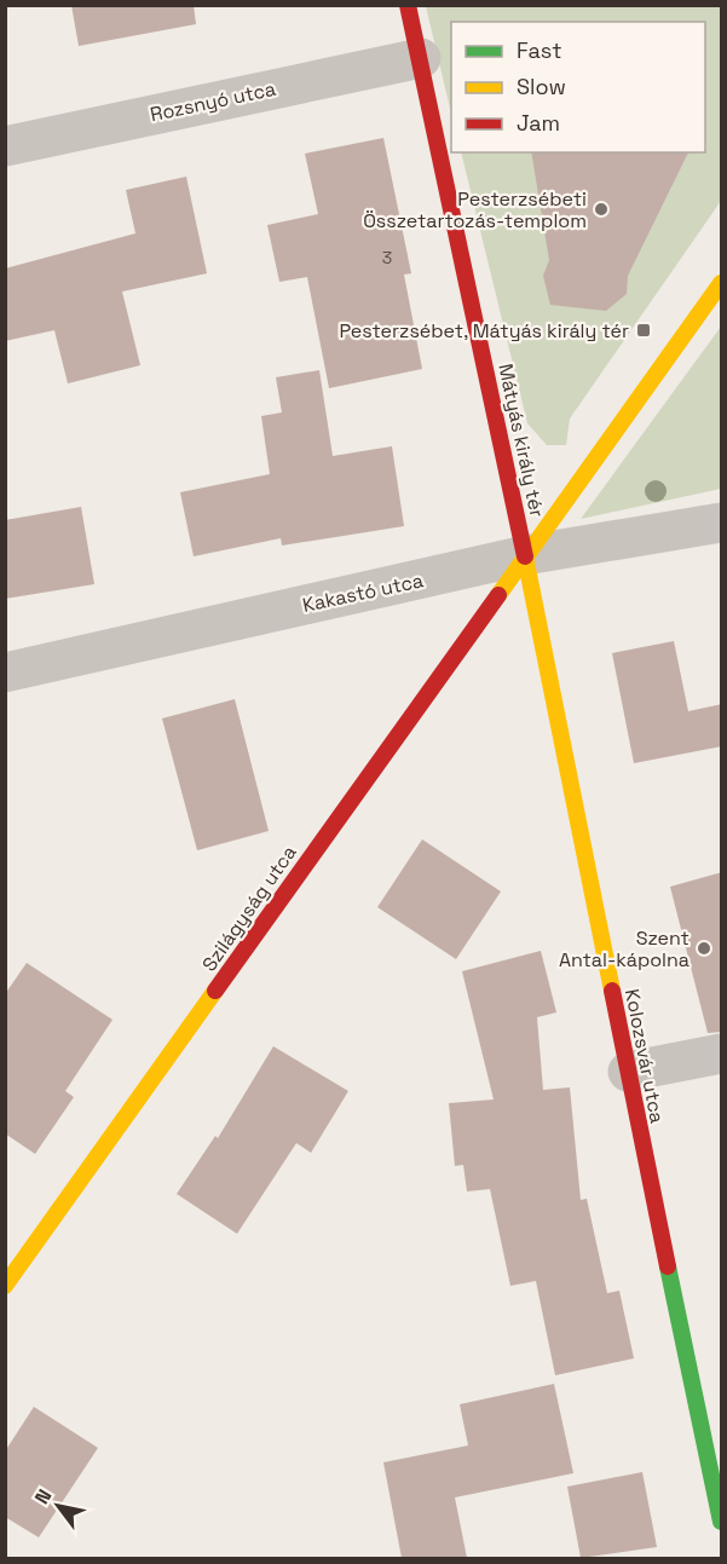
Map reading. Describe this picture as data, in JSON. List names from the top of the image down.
{
  "streets": {
    "street": [
      "Rozsnyó utca",
      "Mátyás király tér",
      "Kakastó utca",
      "Szilágyság utca",
      "Kolozsvár utca"
    ]
  },
  "crossings": [
    ["Rozsnyó utca", "Mátyás király tér"],
    ["Mátyás király tér", "Kakastó utca"],
    ["Mátyás király tér", "Szilágyság utca"],
    ["Mátyás király tér", "Kolozsvár utca"],
    ["Kakastó utca", "Szilágyság utca"],
    ["Kakastó utca", "Kolozsvár utca"],
    ["Szilágyság utca", "Kolozsvár utca"]
  ],
  "places": {
    "other": ["Pesterzsébeti Összetartozás-templom", "Szent Antal-kápolna"],
    "transit": ["Pesterzsébet, Mátyás király tér"]
  },
  "house_numbers": ["3"],
  "legend": ["Fast", "Slow", "Jam"],
  "north": "top left"
}
